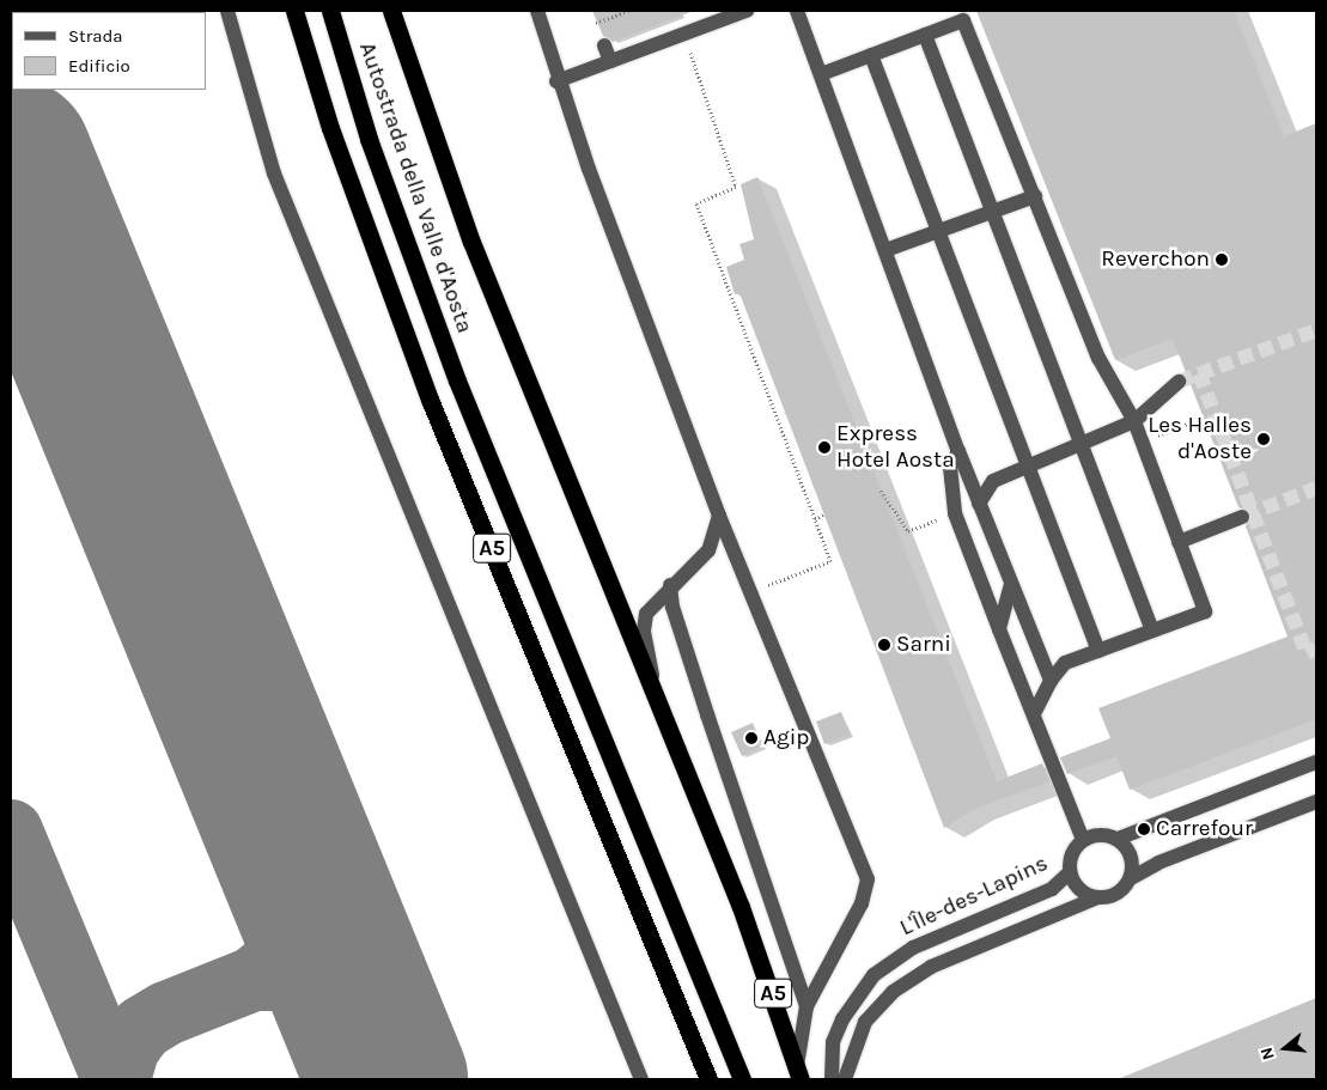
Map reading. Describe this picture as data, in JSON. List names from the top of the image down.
{
  "streets": {
    "highway": ["Autostrada della Valle d'Aosta", "A5"],
    "lane": ["L'Île-des-Lapins"]
  },
  "places": [
    "Reverchon",
    "Les Halles d'Aoste",
    "Express Hotel Aosta",
    "Sarni",
    "Agip",
    "Carrefour"
  ],
  "legend": ["Strada", "Edificio"],
  "north": "left"
}
